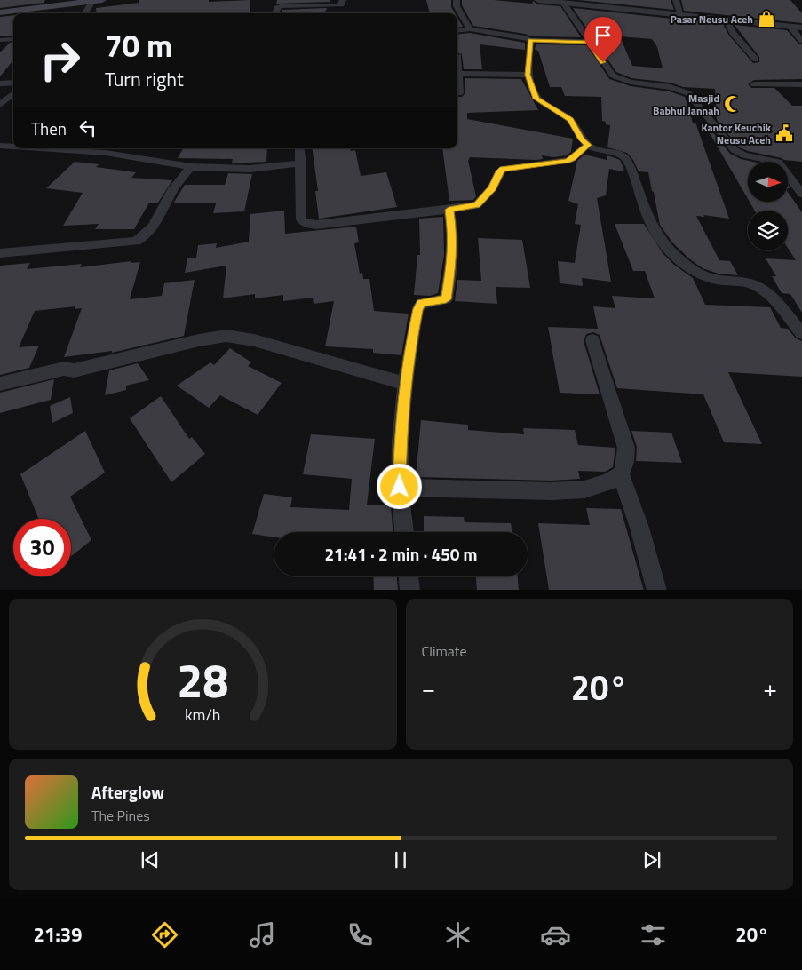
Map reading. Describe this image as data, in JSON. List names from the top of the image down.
{
  "places": {
    "shop": ["Pasar Neusu Aceh"],
    "mosque": ["Masjid Babhul Jannah"],
    "public building": ["Kantor Keuchik Neusu Aceh"]
  },
  "north": "right",
  "page": {
    "turn": ["70 m", "Turn right"],
    "then": "Then",
    "limit": "30",
    "trip": "21:41 · 2 min · 450 m",
    "tile": "Climate",
    "heat": ["−", "20°", "+"],
    "song": ["Afterglow", "The Pines"],
    "tabs": ["21:39", "20°"],
    "gauge": ["28", "km/h"]
  }
}
